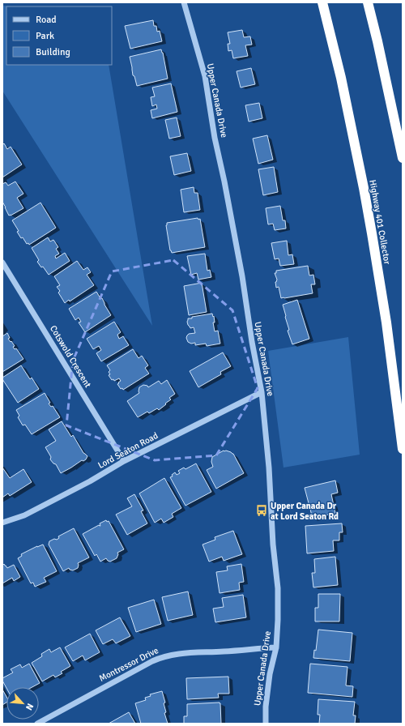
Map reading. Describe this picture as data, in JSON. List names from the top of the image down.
{
  "streets": {
    "highway": ["Highway 401 Collector"],
    "street": [
      "Upper Canada Drive",
      "Cotswold Crescent",
      "Lord Seaton Road",
      "Montressor Drive"
    ]
  },
  "crossings": [
    ["Upper Canada Drive", "Lord Seaton Road"],
    ["Upper Canada Drive", "Montressor Drive"],
    ["Cotswold Crescent", "Lord Seaton Road"]
  ],
  "places": {
    "bus stop": ["Upper Canada Dr at Lord Seaton Rd"]
  },
  "legend": ["Road", "Park", "Building"],
  "north": "bottom right"
}
